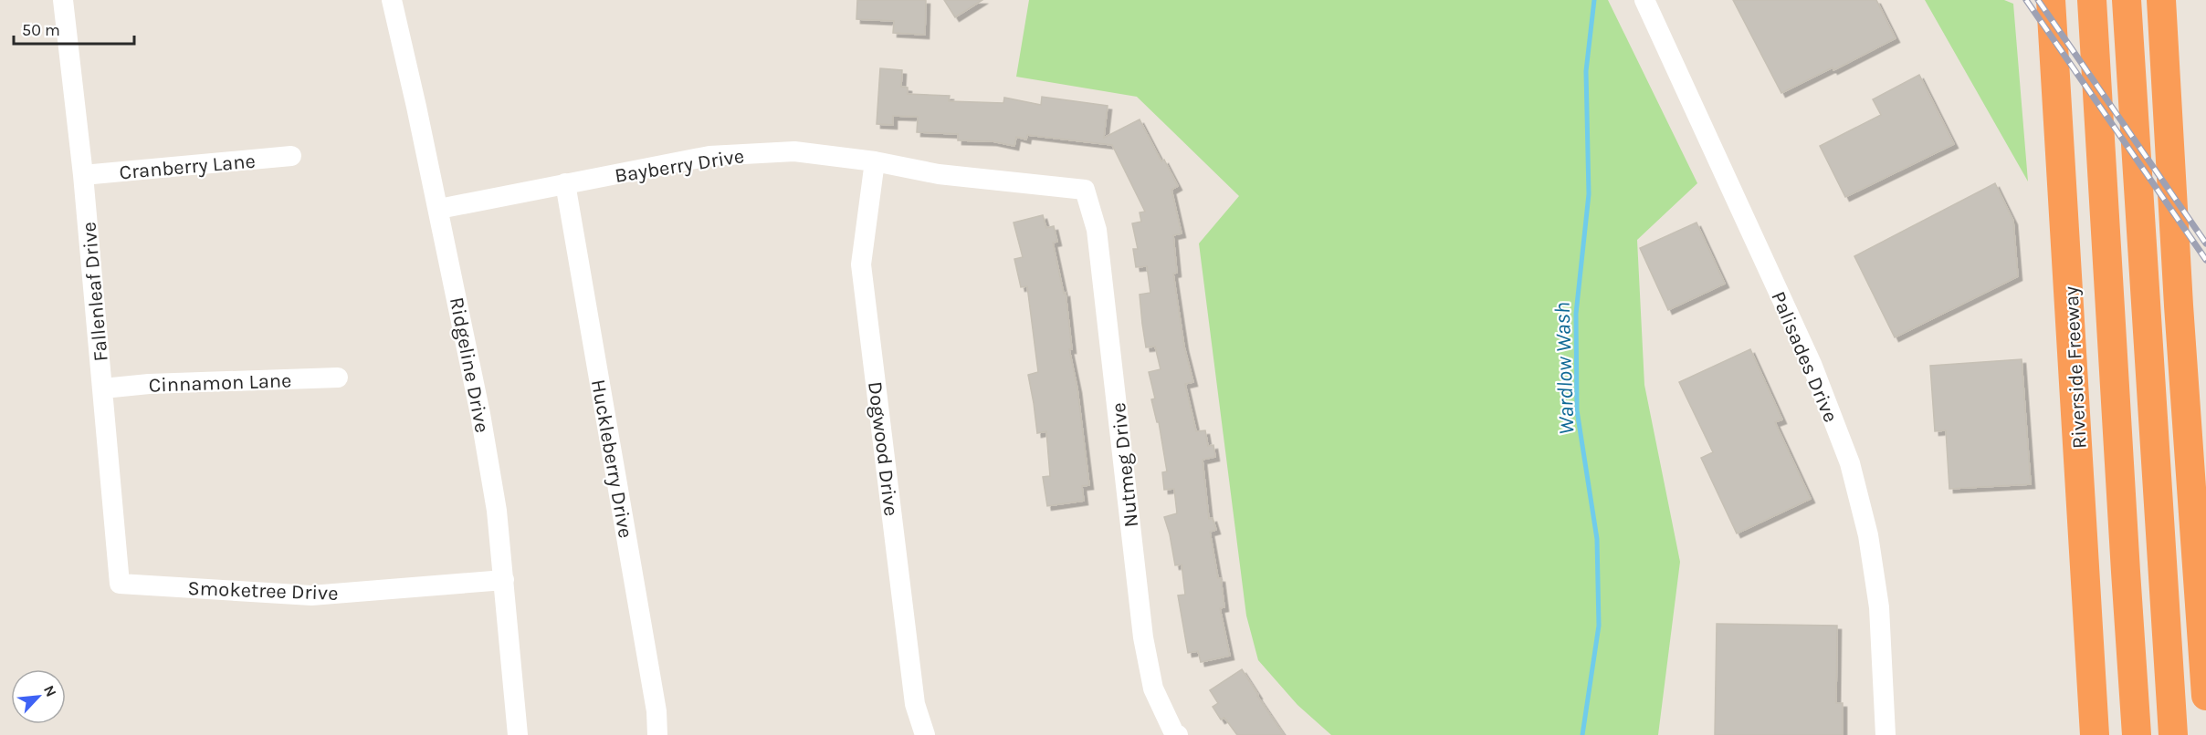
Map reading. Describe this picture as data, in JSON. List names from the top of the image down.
{
  "streets": {
    "highway": ["Riverside Freeway"],
    "street": [
      "Bayberry Drive",
      "Cranberry Lane",
      "Fallenleaf Drive",
      "Palisades Drive",
      "Ridgeline Drive",
      "Cinnamon Lane",
      "Dogwood Drive",
      "Huckleberry Drive",
      "Nutmeg Drive",
      "Smoketree Drive"
    ]
  },
  "crossings": [
    ["Bayberry Drive", "Ridgeline Drive"],
    ["Bayberry Drive", "Dogwood Drive"],
    ["Bayberry Drive", "Huckleberry Drive"],
    ["Bayberry Drive", "Nutmeg Drive"],
    ["Cranberry Lane", "Fallenleaf Drive"],
    ["Fallenleaf Drive", "Cinnamon Lane"],
    ["Fallenleaf Drive", "Smoketree Drive"],
    ["Ridgeline Drive", "Smoketree Drive"]
  ],
  "water": ["Wardlow Wash"],
  "scale_bar": "50 m",
  "north": "top right"
}
